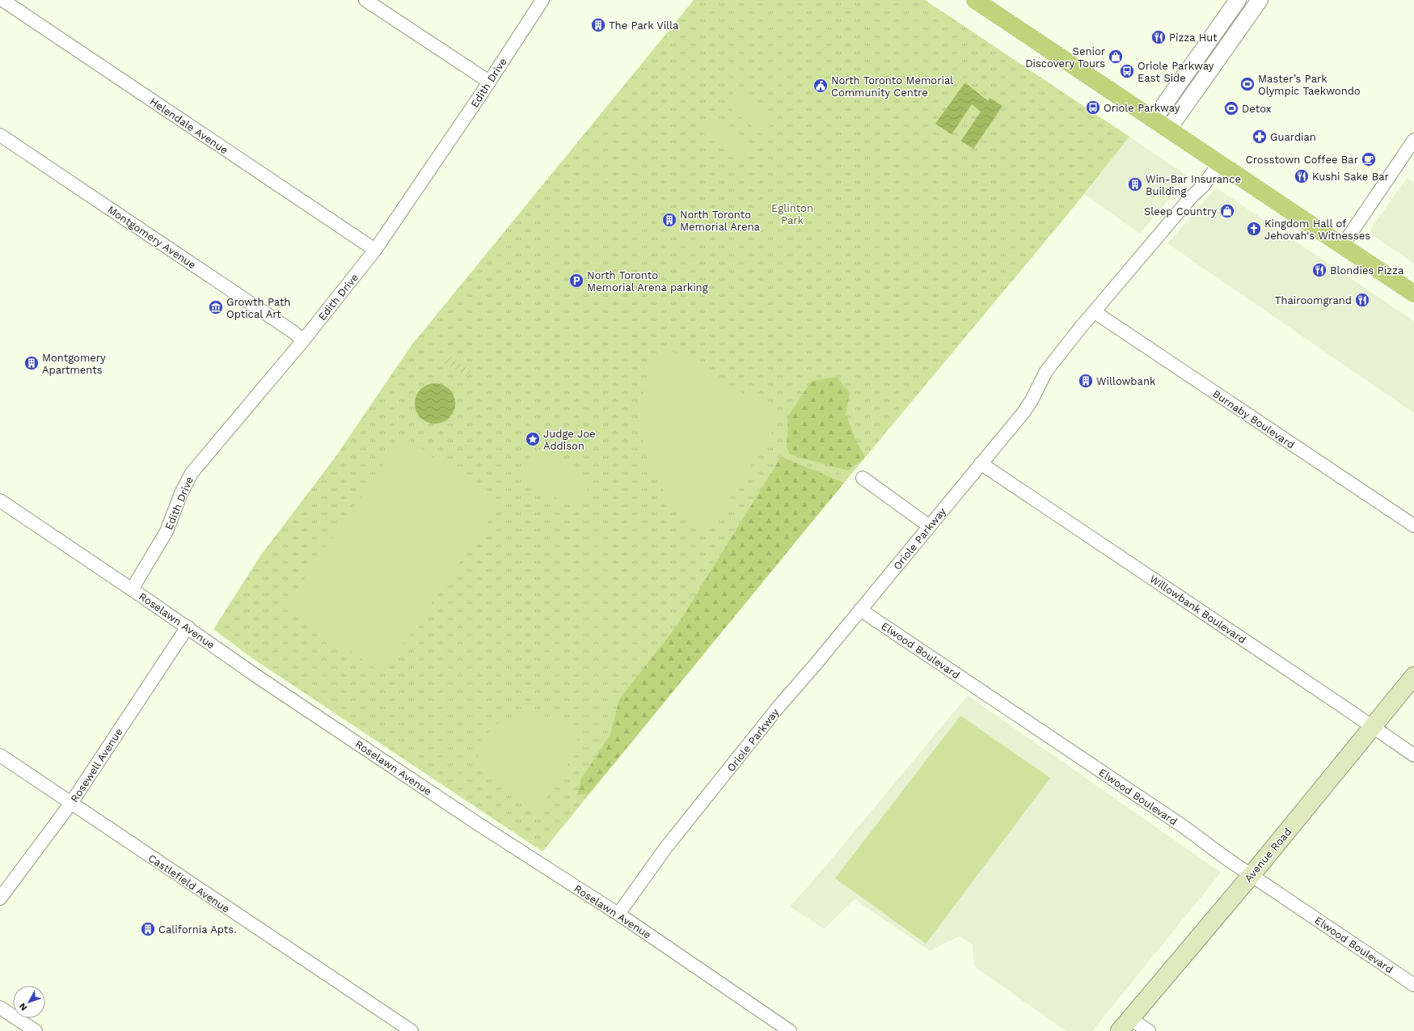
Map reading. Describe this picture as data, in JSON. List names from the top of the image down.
{
  "streets": {
    "main road": ["Avenue Road"],
    "street": [
      "Edith Drive",
      "Helendale Avenue",
      "Montgomery Avenue",
      "Burnaby Boulevard",
      "Oriole Parkway",
      "Willowbank Boulevard",
      "Roselawn Avenue",
      "Elwood Boulevard",
      "Rosewell Avenue",
      "Castlefield Avenue"
    ]
  },
  "crossings": [
    ["Edith Drive", "Helendale Avenue"],
    ["Edith Drive", "Montgomery Avenue"],
    ["Edith Drive", "Roselawn Avenue"],
    ["Burnaby Boulevard", "Oriole Parkway"],
    ["Oriole Parkway", "Willowbank Boulevard"],
    ["Oriole Parkway", "Roselawn Avenue"],
    ["Oriole Parkway", "Elwood Boulevard"],
    ["Willowbank Boulevard", "Avenue Road"],
    ["Roselawn Avenue", "Rosewell Avenue"],
    ["Elwood Boulevard", "Avenue Road"],
    ["Rosewell Avenue", "Castlefield Avenue"]
  ],
  "parks": ["Eglinton Park"],
  "places": {
    "building": [
      "The Park Villa",
      "Win-Bar Insurance Building",
      "North Toronto Memorial Arena",
      "Montgomery Apartments",
      "Willowbank",
      "California Apts."
    ],
    "restaurant": [
      "Pizza Hut",
      "Kushi Sake Bar",
      "Blondies Pizza",
      "Thairoomgrand"
    ],
    "shop": ["Senior Discovery Tours", "Sleep Country"],
    "bus stop": ["Oriole Parkway East Side", "Oriole Parkway"],
    "sports": ["Master’s Park Olympic Taekwondo", "Detox"],
    "public building": ["North Toronto Memorial Community Centre"],
    "pharmacy": ["Guardian"],
    "cafe": ["Crosstown Coffee Bar"],
    "church": ["Kingdom Hall of Jehovah's Witnesses"],
    "parking": ["North Toronto Memorial Arena parking"],
    "museum": ["Growth Path Optical Art"],
    "place": ["Judge Joe Addison"]
  },
  "north": "bottom left"
}
